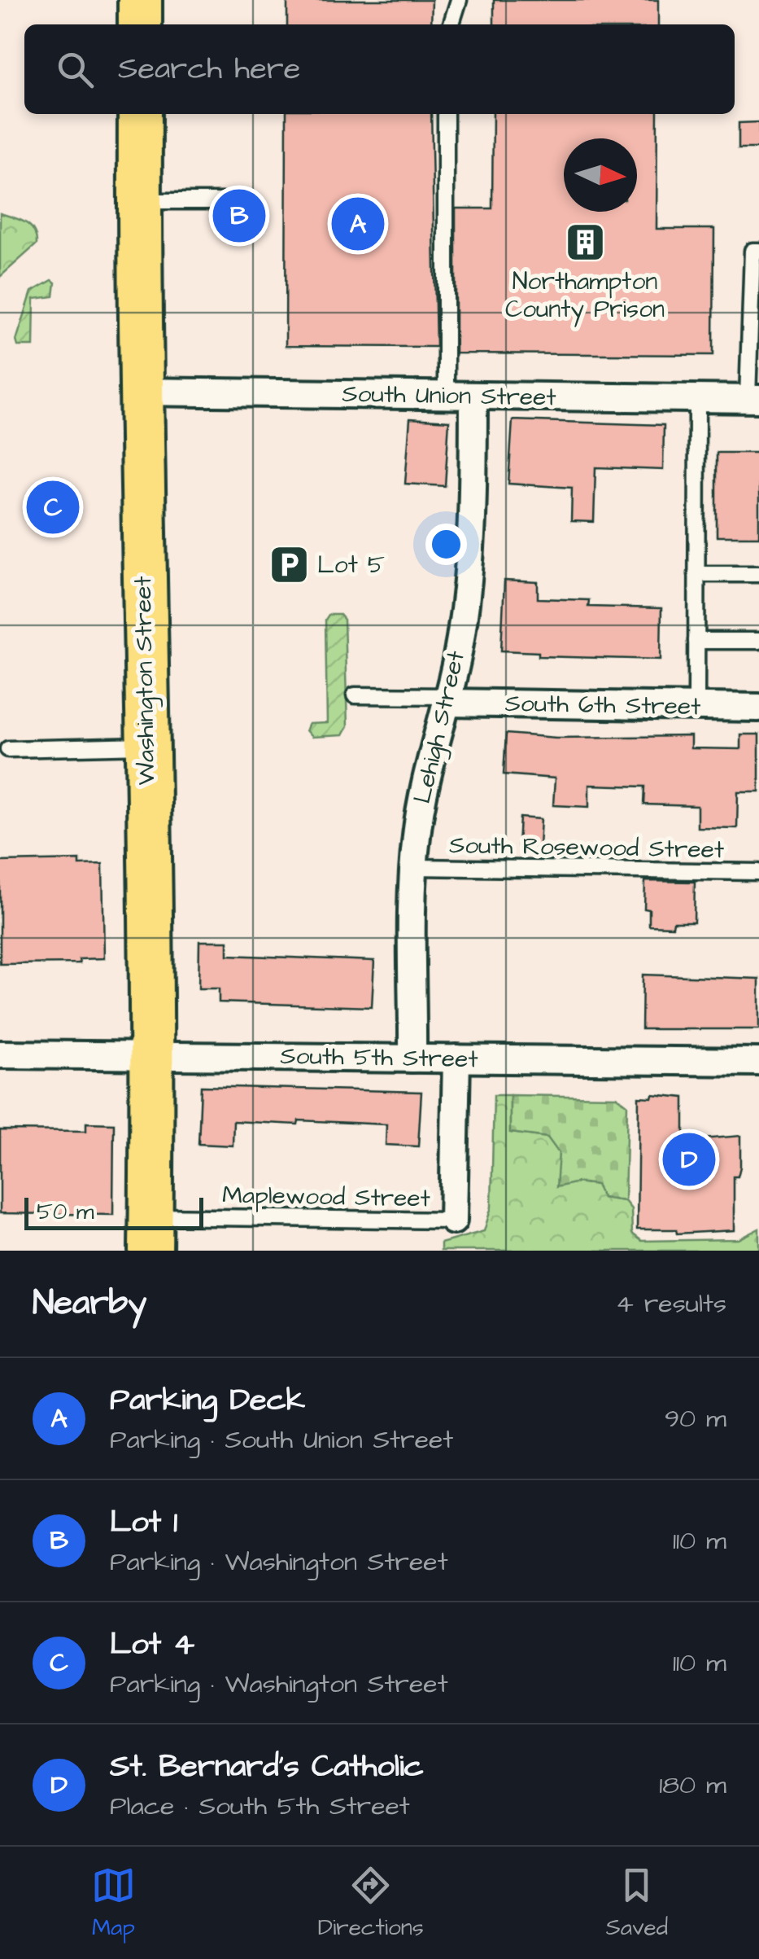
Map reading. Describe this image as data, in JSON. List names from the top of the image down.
{
  "streets": {
    "main road": ["Washington Street"],
    "street": [
      "South Union Street",
      "South 6th Street",
      "Lehigh Street",
      "South 5th Street"
    ],
    "lane": ["South Rosewood Street", "Maplewood Street"]
  },
  "crossings": [
    ["South Union Street", "Washington Street"],
    ["South Union Street", "Lehigh Street"],
    ["Washington Street", "South 5th Street"],
    ["Washington Street", "Maplewood Street"],
    ["South 6th Street", "Lehigh Street"],
    ["Lehigh Street", "South Rosewood Street"],
    ["Lehigh Street", "South 5th Street"]
  ],
  "places": {
    "building": ["Northampton County Prison"],
    "parking": ["Lot 5"]
  },
  "scale_bar": "50 m",
  "north": "right",
  "page": {
    "search": "Search here",
    "pins": [
      "B",
      "A",
      "C",
      "D"
    ],
    "scale": "50 m",
    "heading": ["Nearby", "4 results"],
    "list": [
      {
        "mark": "A",
        "name": "Parking Deck",
        "note": "Parking · South Union Street",
        "value": "90 m"
      },
      {
        "mark": "B",
        "name": "Lot 1",
        "note": "Parking · Washington Street",
        "value": "110 m"
      },
      {
        "mark": "C",
        "name": "Lot 4",
        "note": "Parking · Washington Street",
        "value": "110 m"
      },
      {
        "mark": "D",
        "name": "St. Bernard's Catholic",
        "note": "Place · South 5th Street",
        "value": "180 m"
      }
    ],
    "nav": ["Map", "Directions", "Saved"]
  }
}
